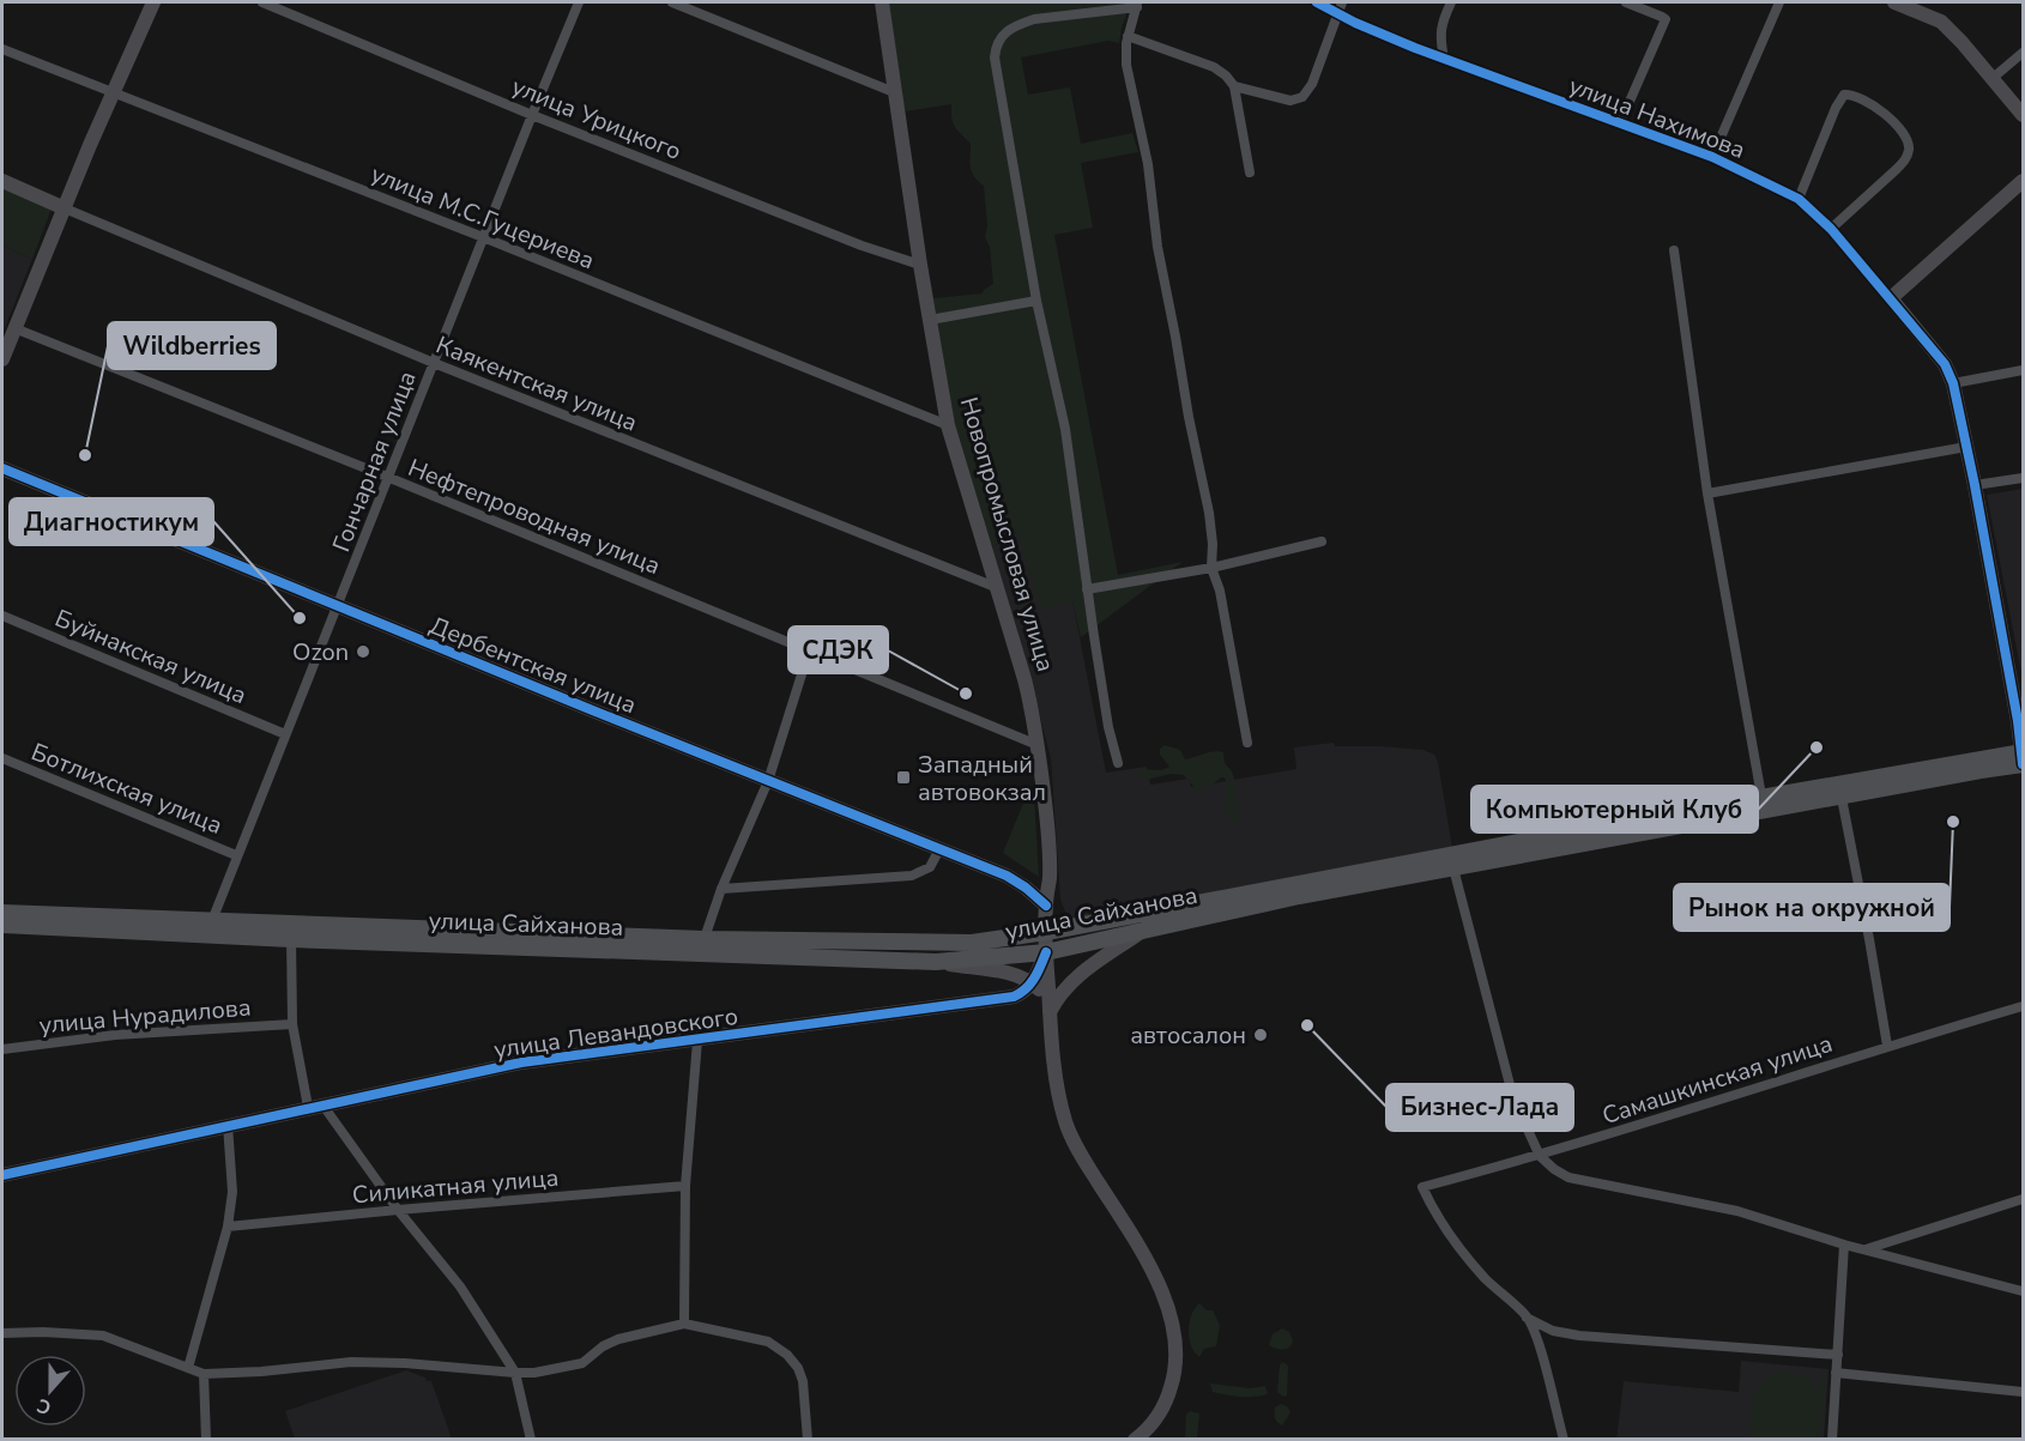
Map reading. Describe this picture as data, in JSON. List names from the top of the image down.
{
  "streets": {
    "main road": ["улица Сайханова"],
    "street": [
      "улица Нахимова",
      "улица Урицкого",
      "улица М.С.Гуцериева",
      "Каякентская улица",
      "Гончарная улица",
      "Нефтепроводная улица",
      "Новопромысловая улица",
      "Буйнакская улица",
      "Дербентская улица",
      "Ботлихская улица",
      "улица Нурадилова",
      "улица Левандовского",
      "Самашкинская улица",
      "Силикатная улица"
    ]
  },
  "crossings": [
    ["улица Урицкого", "Гончарная улица"],
    ["улица Урицкого", "Новопромысловая улица"],
    ["улица М.С.Гуцериева", "Гончарная улица"],
    ["улица М.С.Гуцериева", "Новопромысловая улица"],
    ["Каякентская улица", "Гончарная улица"],
    ["Каякентская улица", "Новопромысловая улица"],
    ["Гончарная улица", "Нефтепроводная улица"],
    ["Гончарная улица", "Буйнакская улица"],
    ["Гончарная улица", "Дербентская улица"],
    ["Гончарная улица", "Ботлихская улица"],
    ["Гончарная улица", "улица Сайханова"],
    ["Нефтепроводная улица", "Новопромысловая улица"],
    ["Новопромысловая улица", "Дербентская улица"],
    ["Новопромысловая улица", "улица Сайханова"]
  ],
  "places": {
    "other": [
      "Wildberries",
      "Диагностикум",
      "Ozon",
      "СДЭК",
      "Компьютерный Клуб",
      "Рынок на окружной",
      "Бизнес-Лада",
      "автосалон"
    ],
    "transit": ["Западный автовокзал"]
  },
  "north": "bottom"
}
